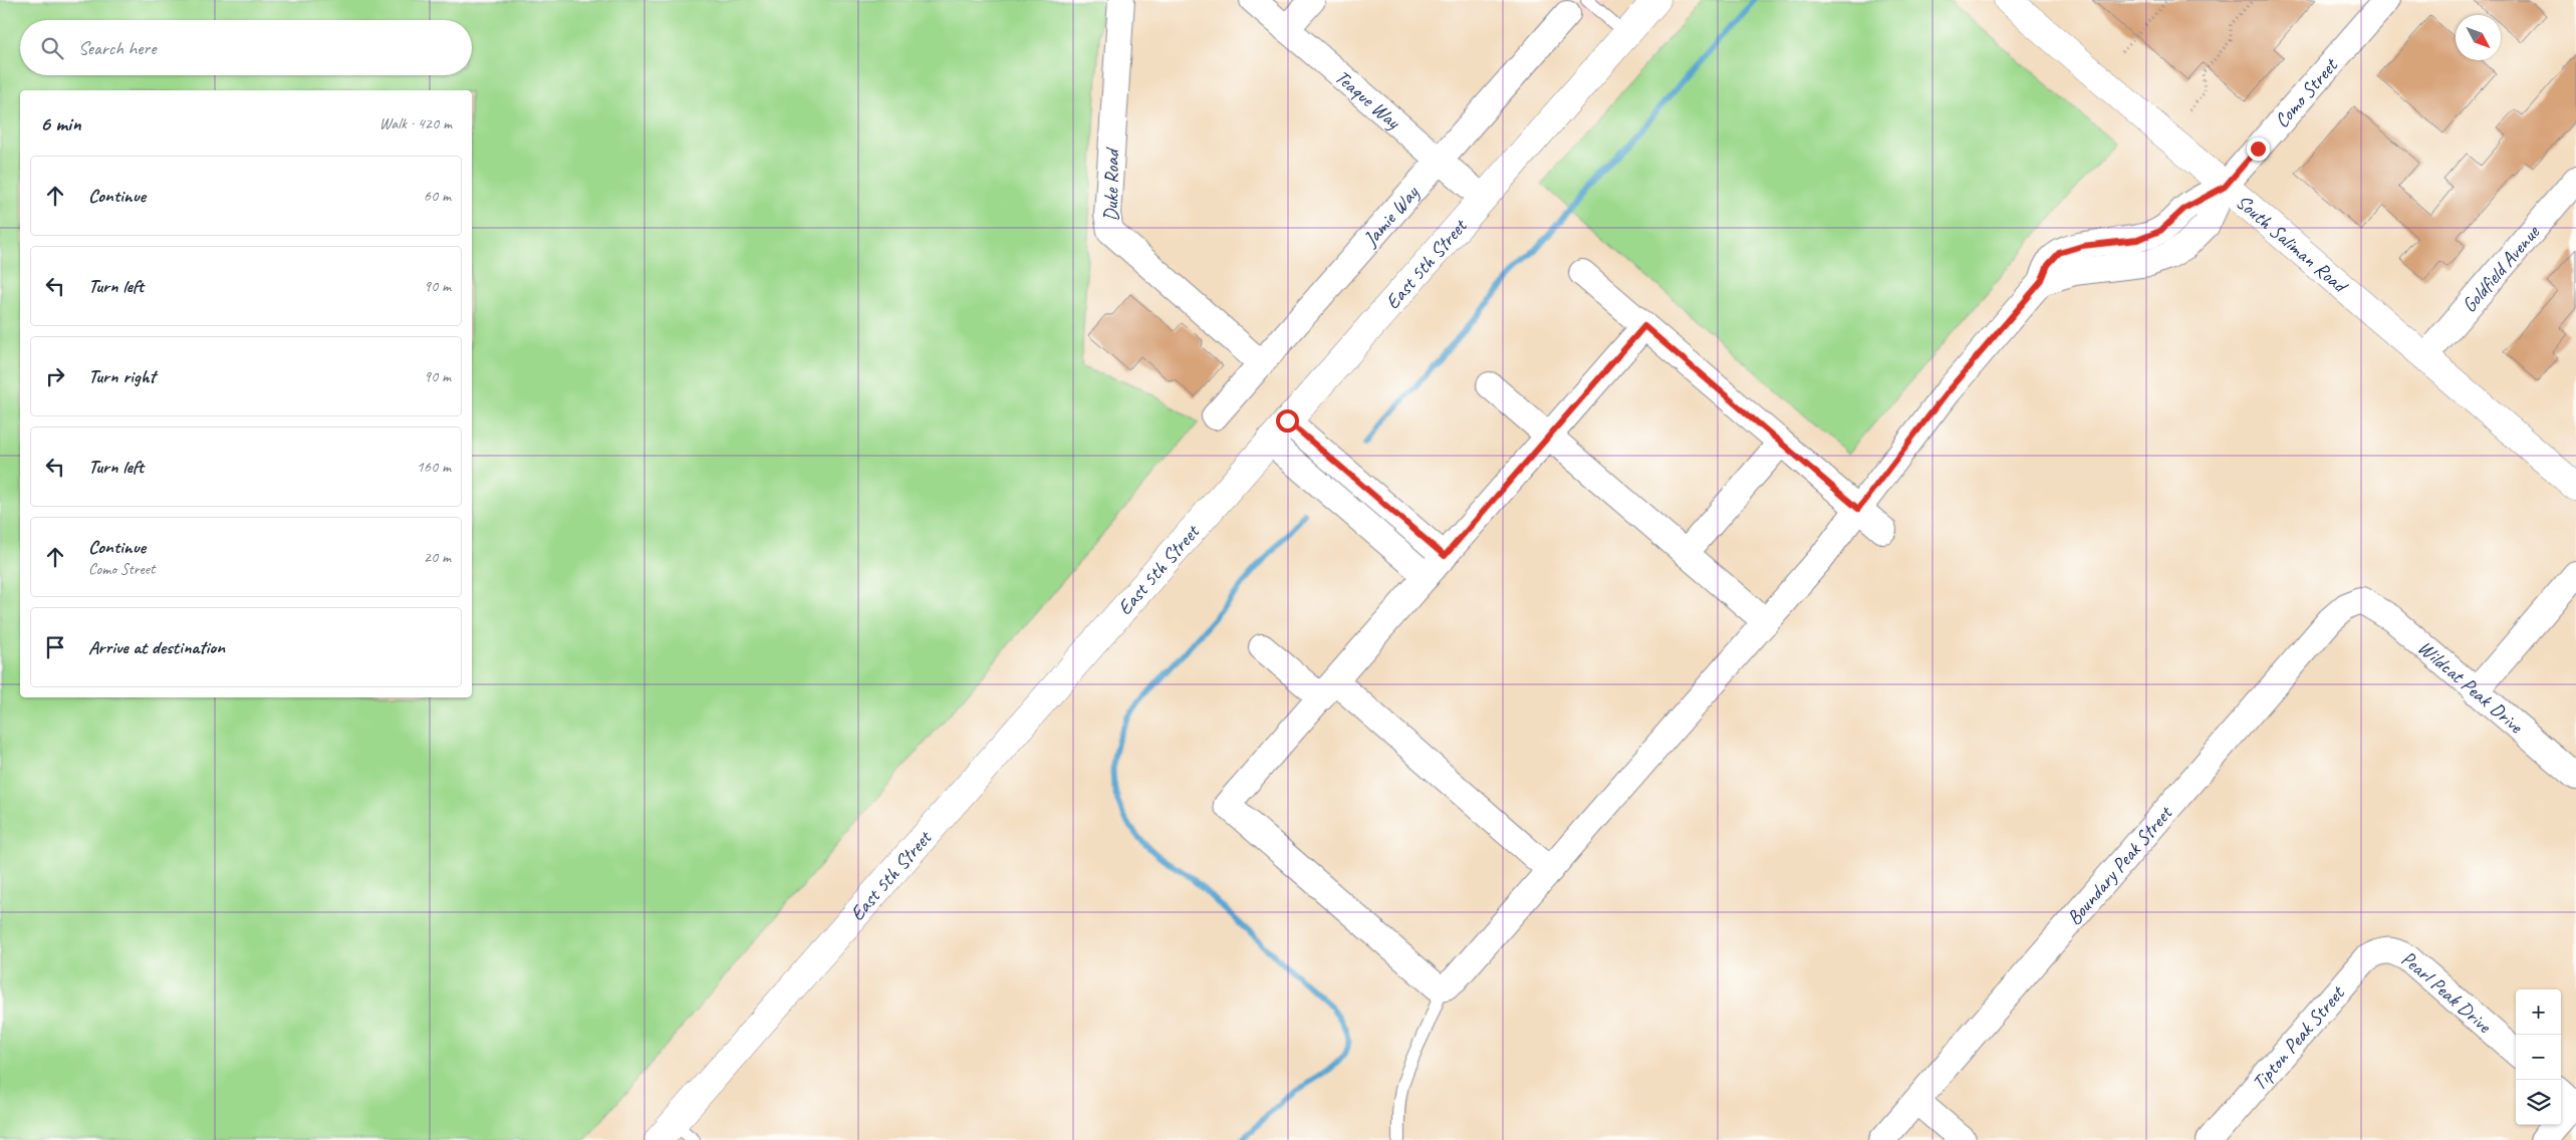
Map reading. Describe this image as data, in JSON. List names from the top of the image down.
{
  "streets": {
    "main road": ["South Saliman Road", "East 5th Street"],
    "street": [
      "Como Street",
      "Teaque Way",
      "Duke Road",
      "Jamie Way",
      "Goldfield Avenue",
      "Wildcat Peak Drive",
      "Boundary Peak Street",
      "Pearl Peak Drive",
      "Tipton Peak Street"
    ]
  },
  "crossings": [
    ["Como Street", "South Saliman Road"],
    ["Teaque Way", "Jamie Way"],
    ["Teaque Way", "East 5th Street"],
    ["Duke Road", "Jamie Way"],
    ["South Saliman Road", "Goldfield Avenue"],
    ["Wildcat Peak Drive", "Boundary Peak Street"],
    ["Pearl Peak Drive", "Tipton Peak Street"]
  ],
  "north": "bottom right",
  "page": {
    "search": "Search here",
    "heading": ["6 min", "Walk · 420 m"],
    "list": [
      ["Continue", "60 m"],
      ["Turn left", "90 m"],
      ["Turn right", "90 m"],
      ["Turn left", "160 m"],
      ["Continue", "Como Street", "20 m"],
      "Arrive at destination"
    ],
    "map_buttons": ["+", "−"]
  }
}
